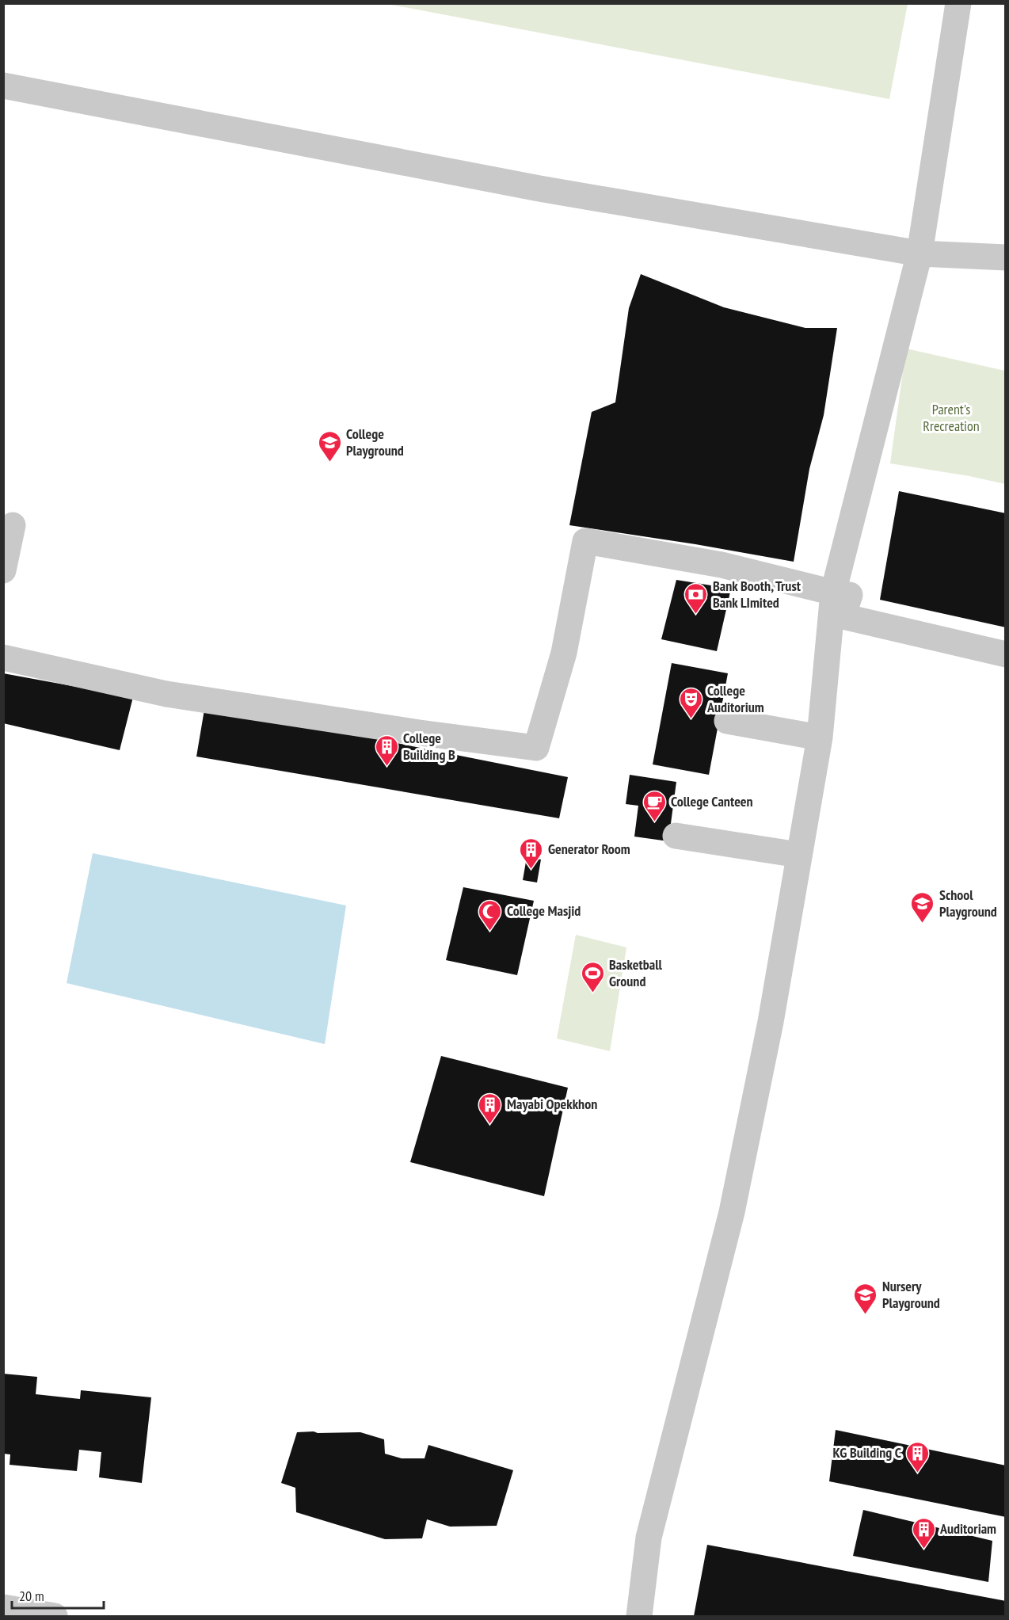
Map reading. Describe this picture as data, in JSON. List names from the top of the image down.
{
  "parks": ["Parent's Rrecreation"],
  "places": {
    "school or university": ["College Playground", "School Playground", "Nursery Playground"],
    "bank": ["Bank Booth, Trust Bank LImited"],
    "theatre": ["College Auditorium"],
    "building": [
      "College Building B",
      "Generator Room",
      "Mayabi Opekkhon",
      "KG Building C",
      "Auditoriam"
    ],
    "cafe": ["College Canteen"],
    "mosque": ["College Masjid"],
    "sports": ["Basketball Ground"]
  },
  "scale_bar": "20 m"
}
